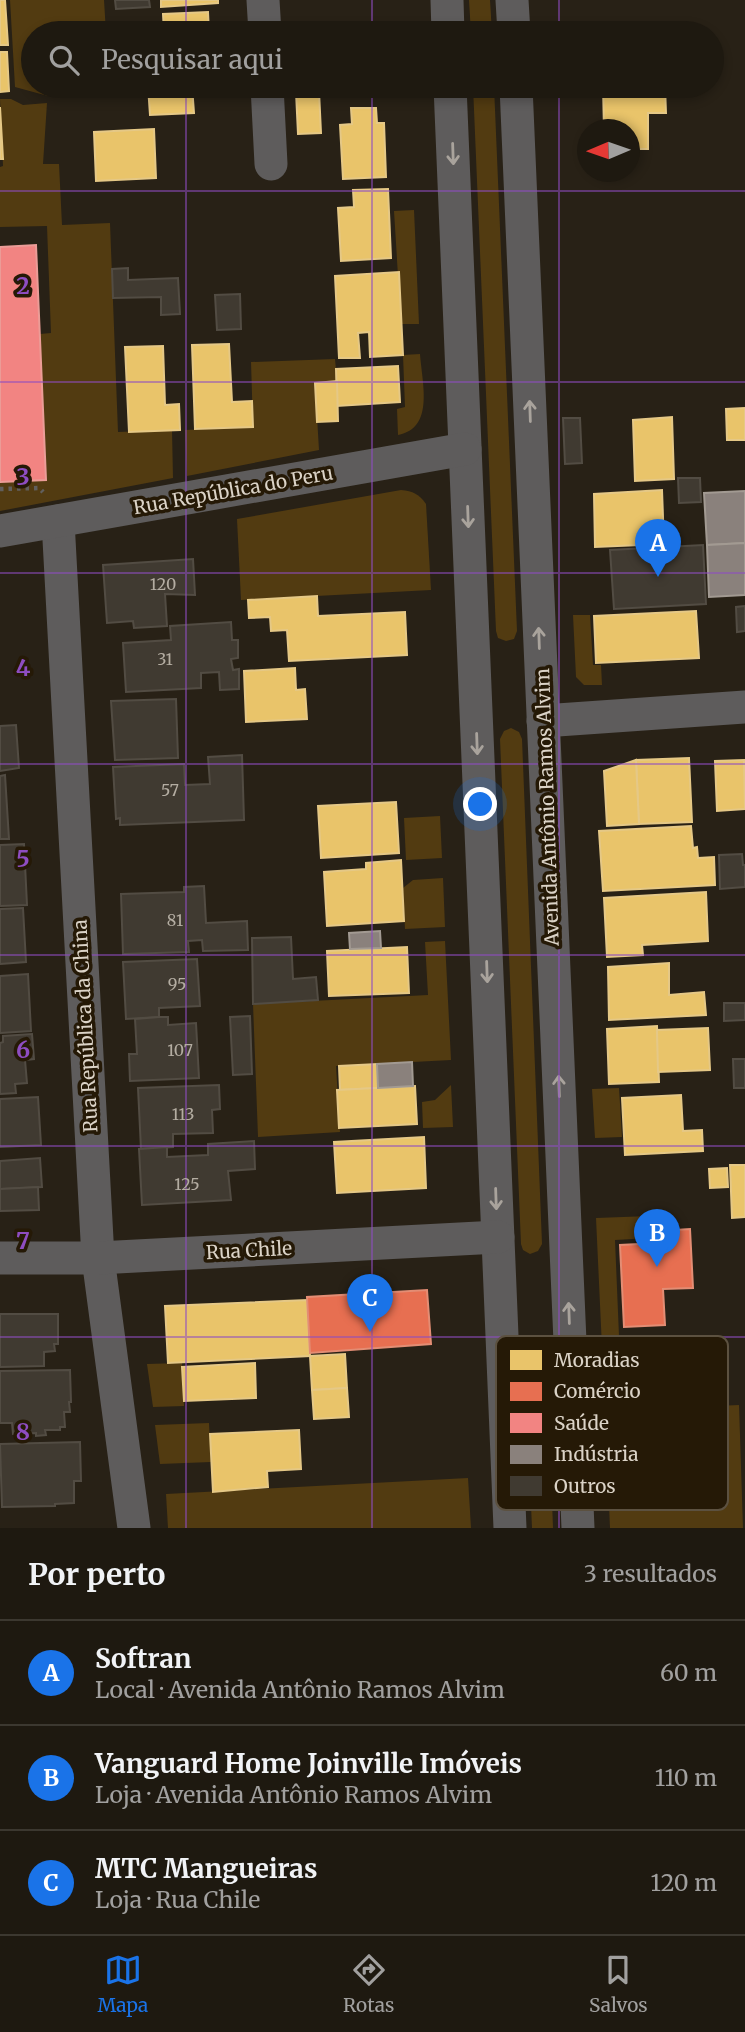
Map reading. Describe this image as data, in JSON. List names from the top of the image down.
{
  "streets": {
    "street": [
      "Rua República do Peru",
      "Avenida Antônio Ramos Alvim",
      "Rua República da China",
      "Rua Chile"
    ]
  },
  "crossings": [
    ["Rua República do Peru", "Rua República da China"],
    ["Rua República da China", "Rua Chile"]
  ],
  "house_numbers": [
    "120",
    "31",
    "57",
    "81",
    "95",
    "107",
    "113",
    "125"
  ],
  "legend": [
    "Moradias",
    "Comércio",
    "Saúde",
    "Indústria",
    "Outros"
  ],
  "north": "left",
  "page": {
    "search": "Pesquisar aqui",
    "pins": ["A", "B", "C"],
    "heading": ["Por perto", "3 resultados"],
    "list": [
      {
        "mark": "A",
        "name": "Softran",
        "note": "Local · Avenida Antônio Ramos Alvim",
        "value": "60 m"
      },
      {
        "mark": "B",
        "name": "Vanguard Home Joinville Imóveis",
        "note": "Loja · Avenida Antônio Ramos Alvim",
        "value": "110 m"
      },
      {
        "mark": "C",
        "name": "MTC Mangueiras",
        "note": "Loja · Rua Chile",
        "value": "120 m"
      }
    ],
    "nav": ["Mapa", "Rotas", "Salvos"]
  },
  "grid": {
    "rows": [
      "2",
      "3",
      "4",
      "5",
      "6",
      "7",
      "8"
    ]
  }
}
